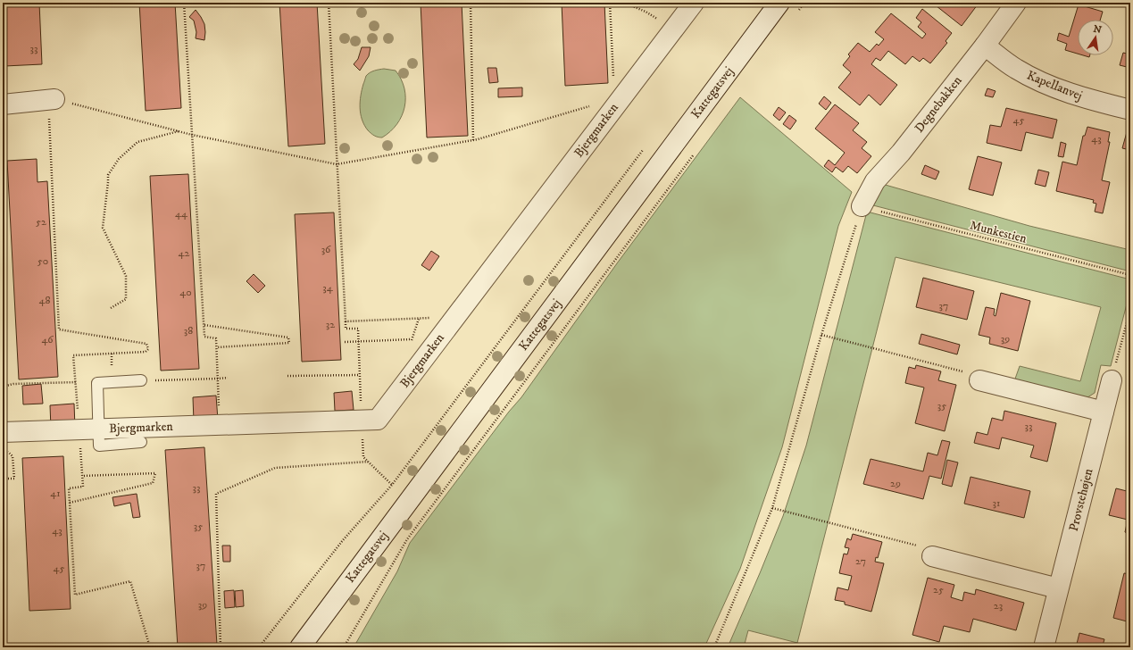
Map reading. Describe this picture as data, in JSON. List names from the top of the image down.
{
  "streets": {
    "street": [
      "Kapellanvej",
      "Kattegatsvej",
      "Degnebakken",
      "Bjergmarken",
      "Provstehøjen"
    ],
    "path": ["Munkestien"]
  },
  "crossings": [
    ["Kapellanvej", "Degnebakken"],
    ["Degnebakken", "Munkestien"]
  ],
  "house_numbers": [
    "33",
    "45",
    "43",
    "44",
    "52",
    "36",
    "42",
    "50",
    "34",
    "40",
    "48",
    "37",
    "32",
    "38",
    "39",
    "46",
    "35",
    "33",
    "29",
    "33",
    "41",
    "31",
    "35",
    "43",
    "27",
    "37",
    "45",
    "25",
    "39",
    "23"
  ],
  "north": "top"
}
